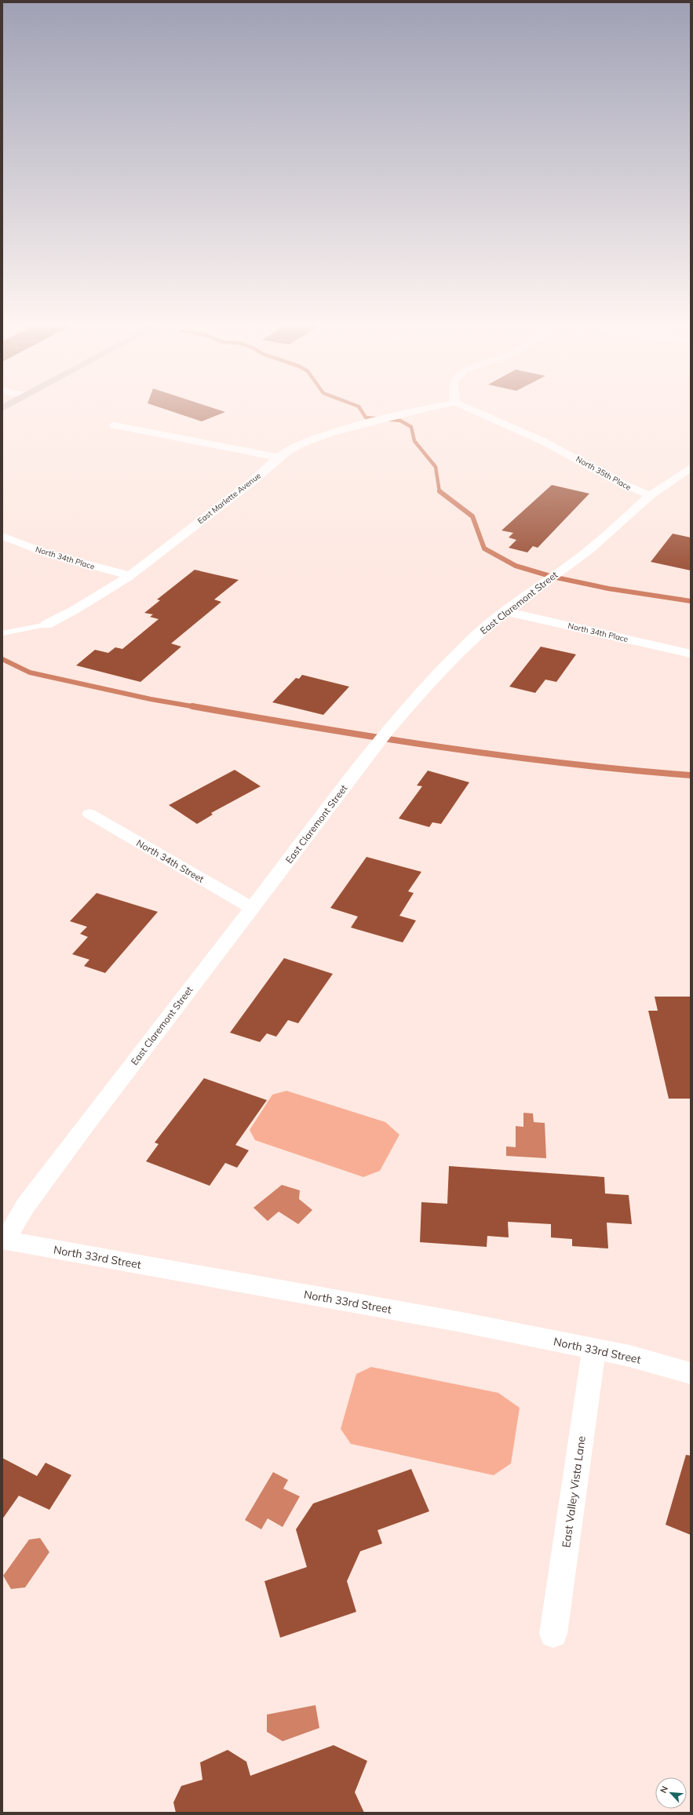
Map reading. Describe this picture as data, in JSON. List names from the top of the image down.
{
  "streets": {
    "street": [
      "North 35th Place",
      "East Marlette Avenue",
      "North 34th Place",
      "East Claremont Street",
      "North 34th Street",
      "North 33rd Street",
      "East Valley Vista Lane"
    ]
  },
  "crossings": [
    ["North 35th Place", "East Claremont Street"],
    ["East Marlette Avenue", "North 34th Place"],
    ["North 34th Place", "East Claremont Street"],
    ["East Claremont Street", "North 34th Street"],
    ["East Claremont Street", "North 33rd Street"],
    ["North 33rd Street", "East Valley Vista Lane"]
  ],
  "north": "top left"
}
